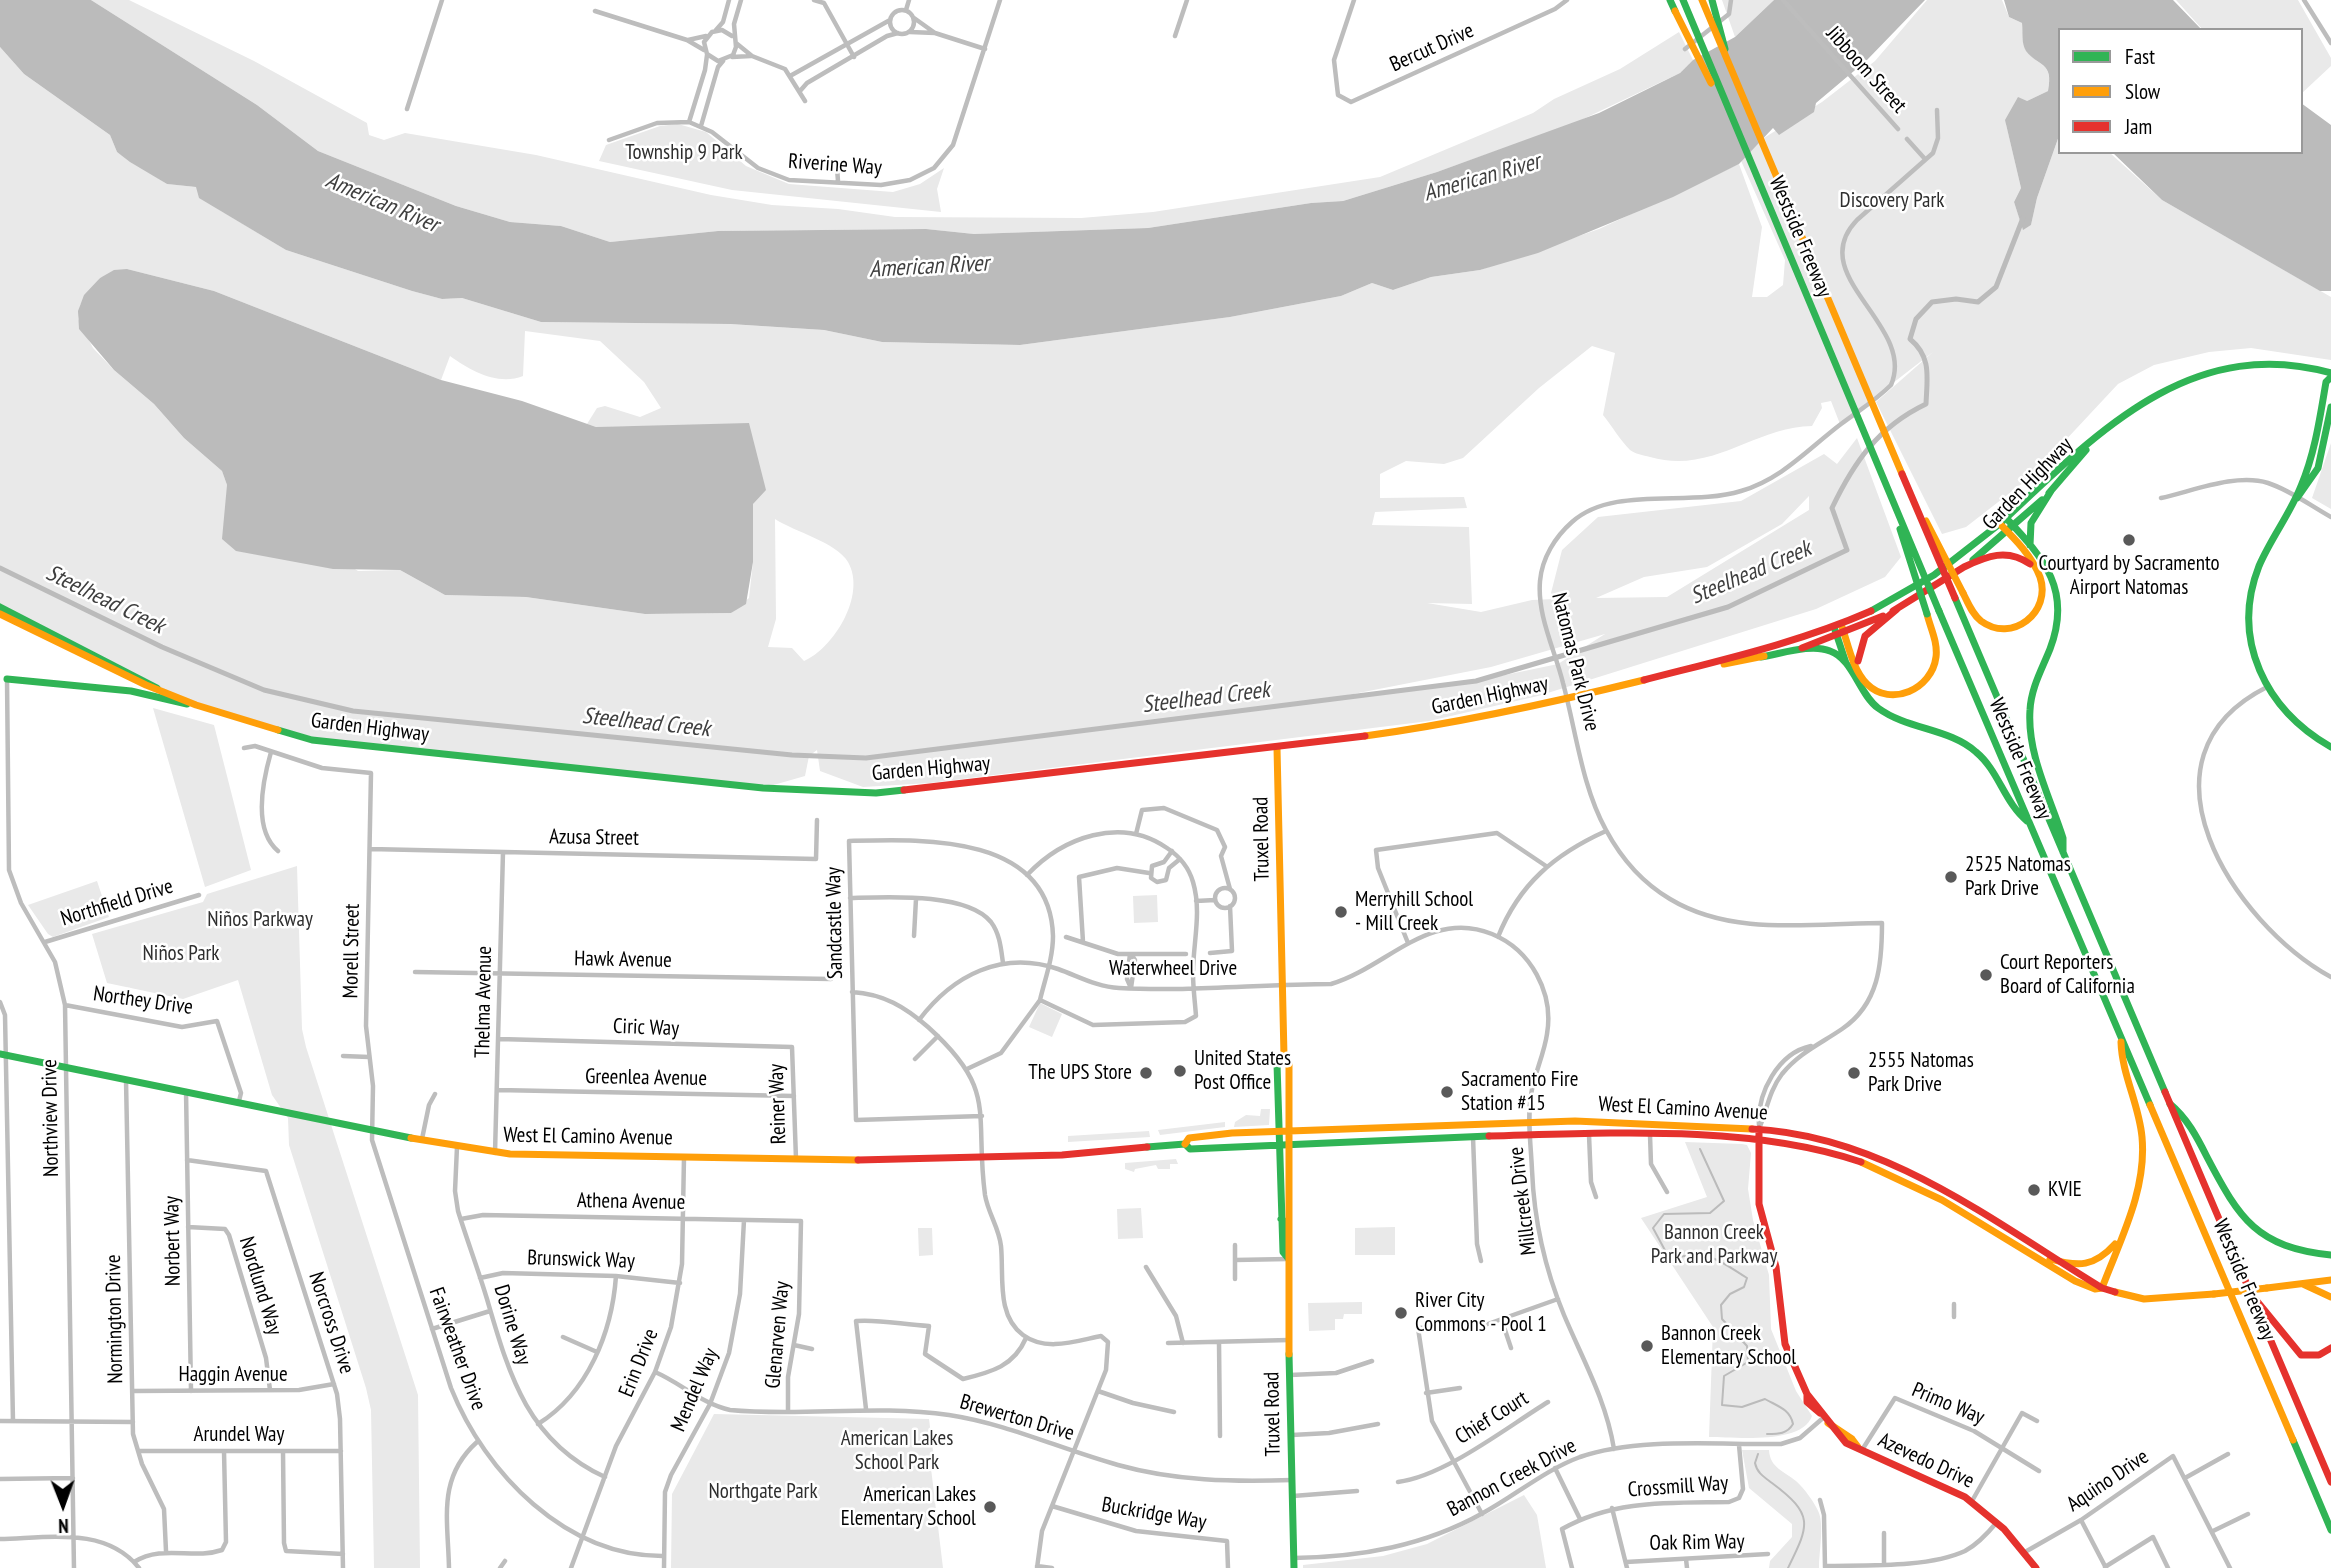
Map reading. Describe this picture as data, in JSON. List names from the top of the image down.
{
  "streets": {
    "main road": [
      "Westside Freeway",
      "Garden Highway",
      "Truxel Road",
      "West El Camino Avenue",
      "Azevedo Drive"
    ],
    "street": [
      "Bercut Drive",
      "Jibboom Street",
      "Riverine Way",
      "Natomas Park Drive",
      "Azusa Street",
      "Northfield Drive",
      "Sandcastle Way",
      "Morell Street",
      "Hawk Avenue",
      "Waterwheel Drive",
      "Northey Drive",
      "Thelma Avenue",
      "Ciric Way",
      "Greenlea Avenue",
      "Reiner Way",
      "Northview Drive",
      "Millcreek Drive",
      "Athena Avenue",
      "Norbert Way",
      "Brunswick Way",
      "Nordlund Way",
      "Normington Drive",
      "Norcross Drive",
      "Dorine Way",
      "Glenarven Way",
      "Fairweather Drive",
      "Erin Drive",
      "Haggin Avenue",
      "Mendel Way",
      "Primo Way",
      "Brewerton Drive",
      "Chief Court",
      "Arundel Way",
      "Bannon Creek Drive",
      "Aquino Drive",
      "Crossmill Way",
      "Buckridge Way",
      "Oak Rim Way"
    ]
  },
  "crossings": [
    ["Jibboom Street", "Natomas Park Drive"],
    ["Garden Highway", "Natomas Park Drive"],
    ["Garden Highway", "Truxel Road"],
    ["Natomas Park Drive", "West El Camino Avenue"],
    ["Natomas Park Drive", "Azevedo Drive"],
    ["Azusa Street", "Morell Street"],
    ["Azusa Street", "Thelma Avenue"],
    ["Truxel Road", "Waterwheel Drive"],
    ["Truxel Road", "West El Camino Avenue"],
    ["Truxel Road", "Millcreek Drive"],
    ["Truxel Road", "Brewerton Drive"],
    ["Truxel Road", "Bannon Creek Drive"],
    ["Northfield Drive", "Northview Drive"],
    ["Sandcastle Way", "Waterwheel Drive"],
    ["Morell Street", "West El Camino Avenue"],
    ["Morell Street", "Fairweather Drive"],
    ["Hawk Avenue", "Thelma Avenue"],
    ["Waterwheel Drive", "Millcreek Drive"],
    ["Northey Drive", "West El Camino Avenue"],
    ["Northey Drive", "Northview Drive"],
    ["Thelma Avenue", "Ciric Way"],
    ["Thelma Avenue", "Greenlea Avenue"],
    ["Thelma Avenue", "West El Camino Avenue"],
    ["Ciric Way", "Reiner Way"],
    ["Greenlea Avenue", "Reiner Way"],
    ["Reiner Way", "West El Camino Avenue"],
    ["West El Camino Avenue", "Northview Drive"],
    ["West El Camino Avenue", "Millcreek Drive"],
    ["West El Camino Avenue", "Norbert Way"],
    ["West El Camino Avenue", "Normington Drive"],
    ["West El Camino Avenue", "Dorine Way"],
    ["West El Camino Avenue", "Fairweather Drive"],
    ["West El Camino Avenue", "Erin Drive"],
    ["West El Camino Avenue", "Azevedo Drive"],
    ["Millcreek Drive", "Bannon Creek Drive"],
    ["Athena Avenue", "Dorine Way"],
    ["Athena Avenue", "Glenarven Way"],
    ["Athena Avenue", "Erin Drive"],
    ["Athena Avenue", "Mendel Way"],
    ["Norbert Way", "Nordlund Way"],
    ["Norbert Way", "Norcross Drive"],
    ["Norbert Way", "Haggin Avenue"],
    ["Brunswick Way", "Dorine Way"],
    ["Brunswick Way", "Erin Drive"],
    ["Nordlund Way", "Haggin Avenue"],
    ["Normington Drive", "Haggin Avenue"],
    ["Normington Drive", "Arundel Way"],
    ["Norcross Drive", "Haggin Avenue"],
    ["Norcross Drive", "Arundel Way"],
    ["Dorine Way", "Erin Drive"],
    ["Glenarven Way", "Brewerton Drive"],
    ["Fairweather Drive", "Erin Drive"],
    ["Fairweather Drive", "Mendel Way"],
    ["Erin Drive", "Brewerton Drive"],
    ["Mendel Way", "Brewerton Drive"],
    ["Primo Way", "Azevedo Drive"],
    ["Azevedo Drive", "Bannon Creek Drive"],
    ["Azevedo Drive", "Aquino Drive"],
    ["Bannon Creek Drive", "Crossmill Way"]
  ],
  "water": ["American River", "Steelhead Creek"],
  "parks": [
    "Township 9 Park",
    "Discovery Park",
    "Niños Parkway",
    "Niños Park",
    "Bannon Creek Park and Parkway",
    "American Lakes School Park",
    "Northgate Park"
  ],
  "places": [
    "Courtyard by Sacramento Airport Natomas",
    "2525 Natomas Park Drive",
    "Merryhill School - Mill Creek",
    "Court Reporters Board of California",
    "United States Post Office",
    "The UPS Store",
    "2555 Natomas Park Drive",
    "Sacramento Fire Station #15",
    "KVIE",
    "River City Commons - Pool 1",
    "Bannon Creek Elementary School",
    "American Lakes Elementary School"
  ],
  "legend": ["Fast", "Slow", "Jam"],
  "north": "bottom"
}
